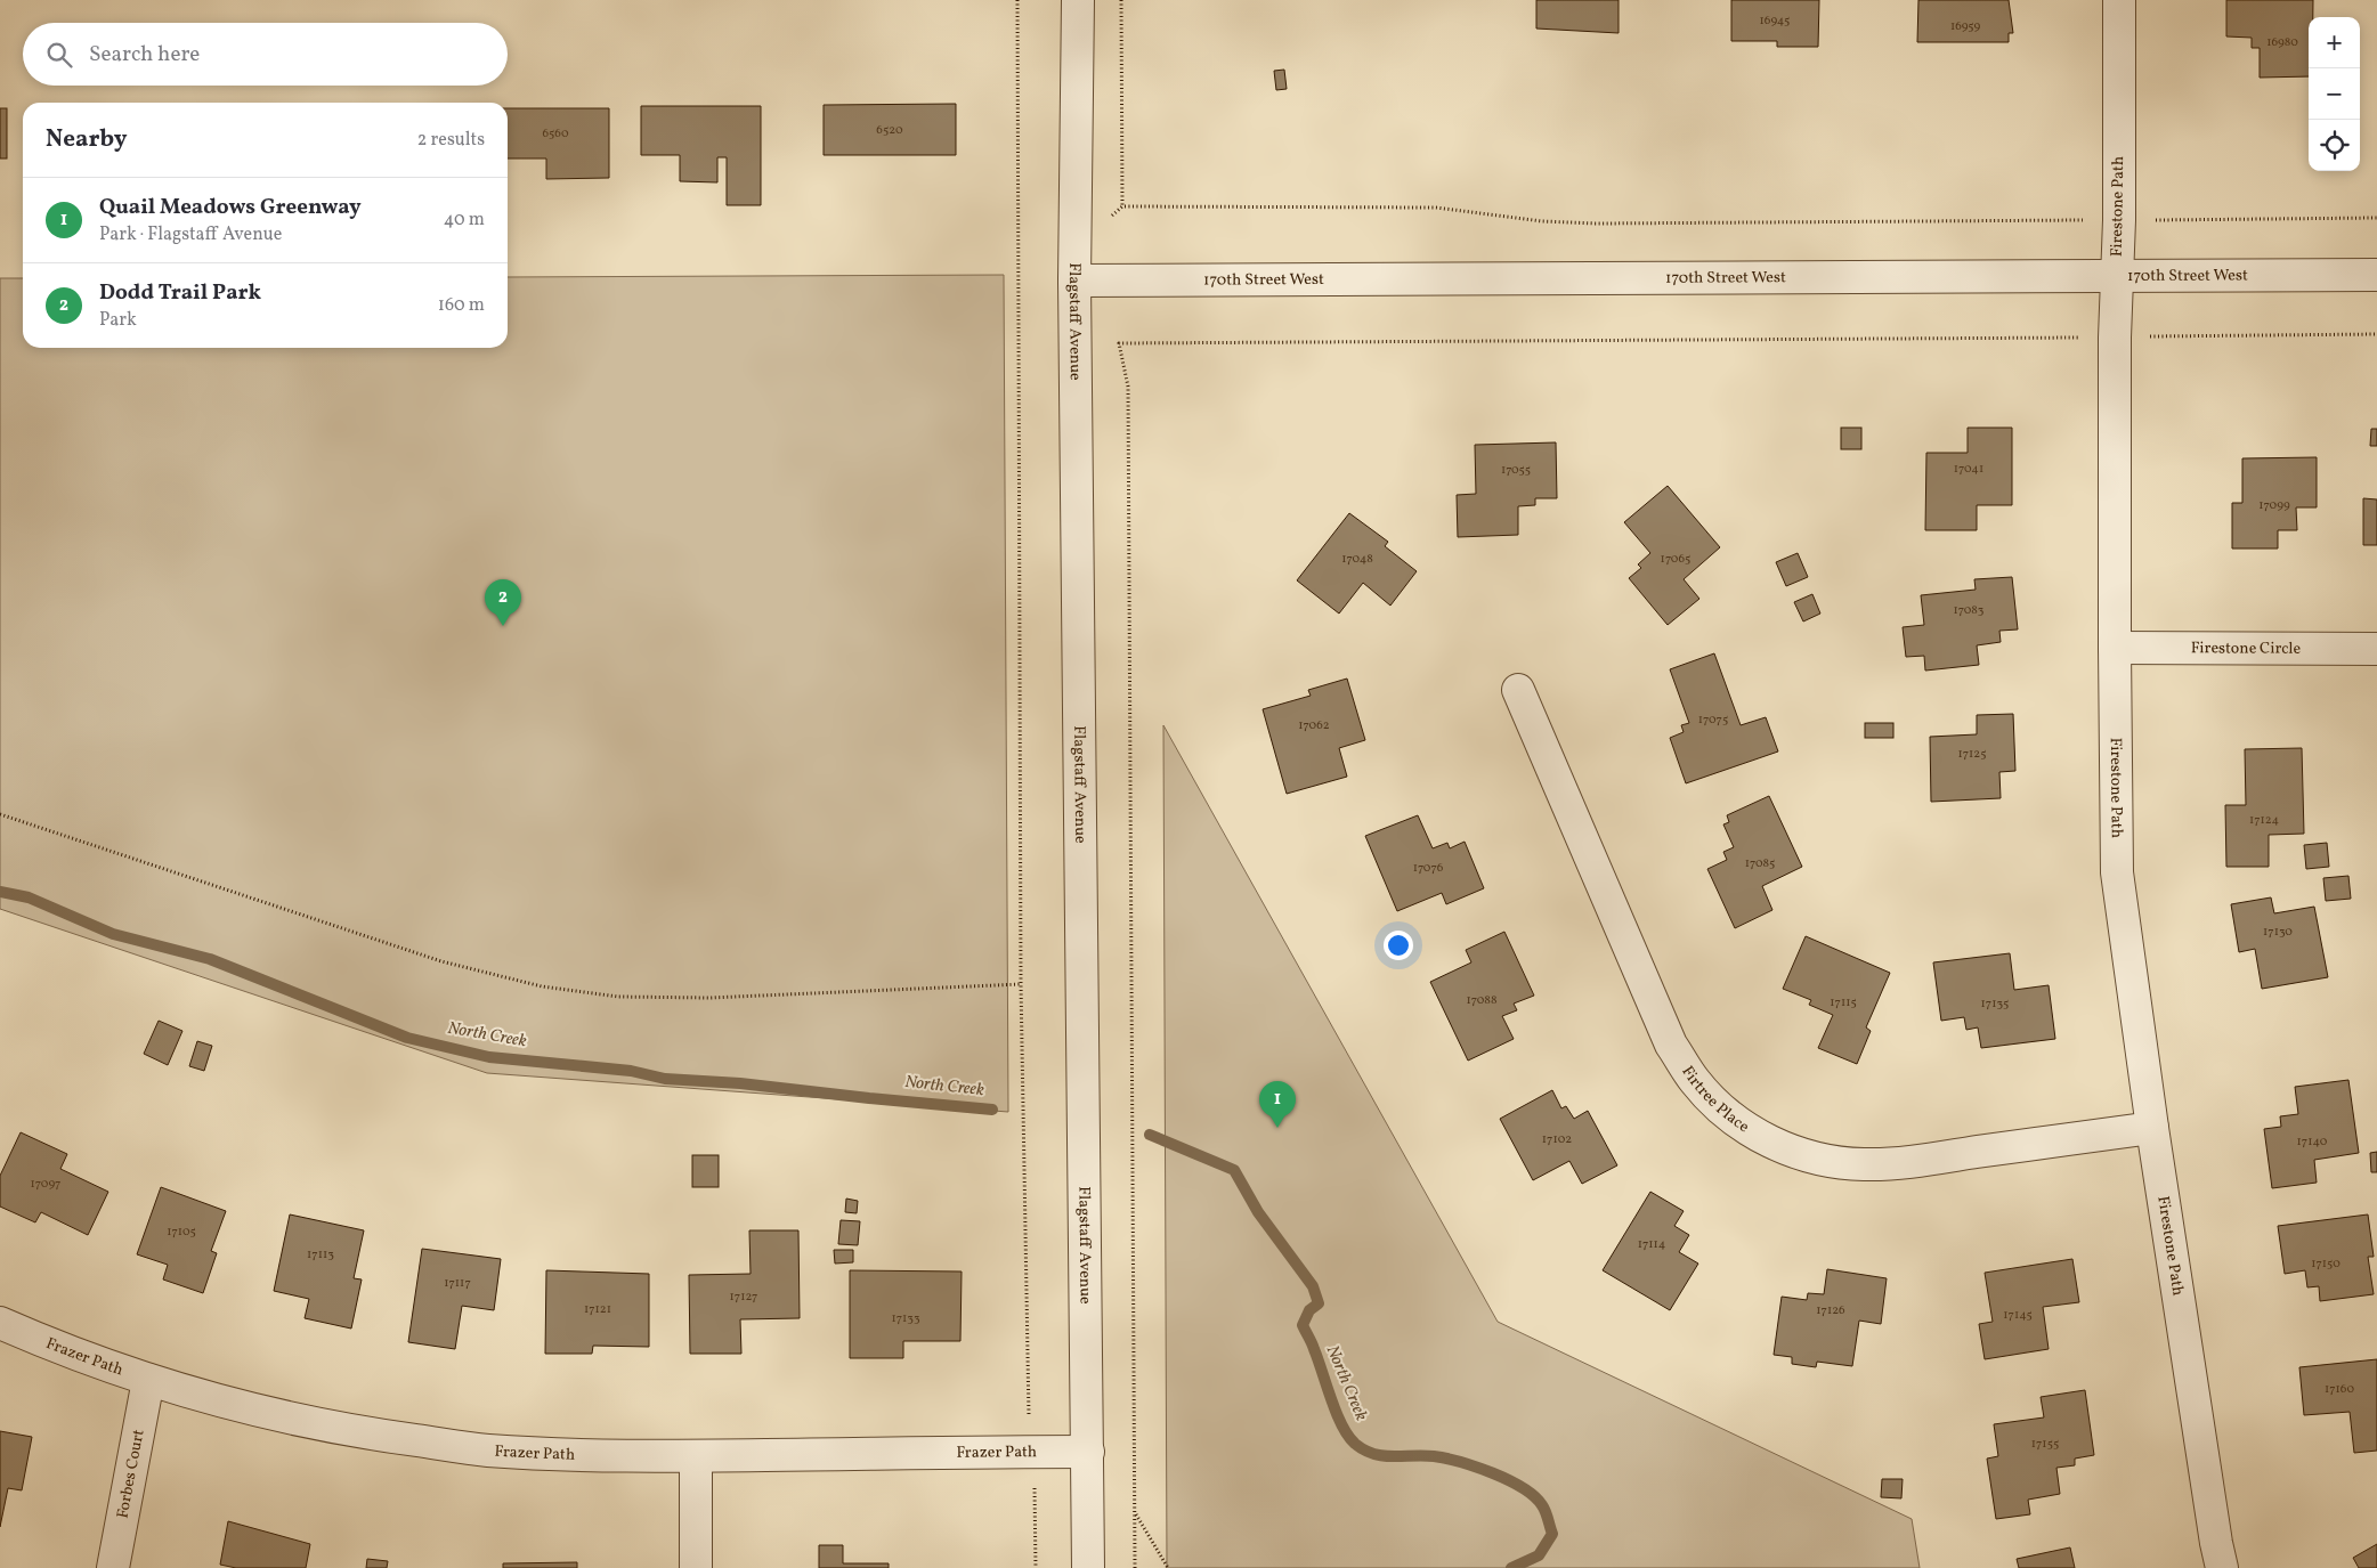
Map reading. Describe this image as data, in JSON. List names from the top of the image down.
{
  "streets": {
    "street": [
      "Firestone Path",
      "170th Street West",
      "Flagstaff Avenue",
      "Firestone Circle",
      "Firtree Place",
      "Frazer Path",
      "Forbes Court"
    ]
  },
  "crossings": [
    ["Firestone Path", "170th Street West"],
    ["Firestone Path", "Firestone Circle"],
    ["Firestone Path", "Firtree Place"],
    ["170th Street West", "Flagstaff Avenue"],
    ["Flagstaff Avenue", "Frazer Path"],
    ["Frazer Path", "Forbes Court"]
  ],
  "water": ["North Creek"],
  "house_numbers": [
    "16945",
    "16959",
    "16980",
    "6520",
    "6560",
    "17041",
    "17055",
    "17099",
    "17048",
    "17065",
    "17083",
    "17075",
    "17062",
    "17125",
    "17124",
    "17085",
    "17076",
    "17130",
    "17088",
    "17115",
    "17135",
    "17102",
    "17140",
    "17097",
    "17105",
    "17114",
    "17113",
    "17150",
    "17117",
    "17127",
    "17121",
    "17126",
    "17145",
    "17133",
    "17160",
    "17155"
  ],
  "page": {
    "map_buttons": ["+", "−"],
    "search": "Search here",
    "heading": ["Nearby", "2 results"],
    "list": [
      {
        "mark": "1",
        "name": "Quail Meadows Greenway",
        "note": "Park · Flagstaff Avenue",
        "value": "40 m"
      },
      {
        "mark": "2",
        "name": "Dodd Trail Park",
        "note": "Park",
        "value": "160 m"
      }
    ],
    "pins": ["2", "1"]
  }
}
